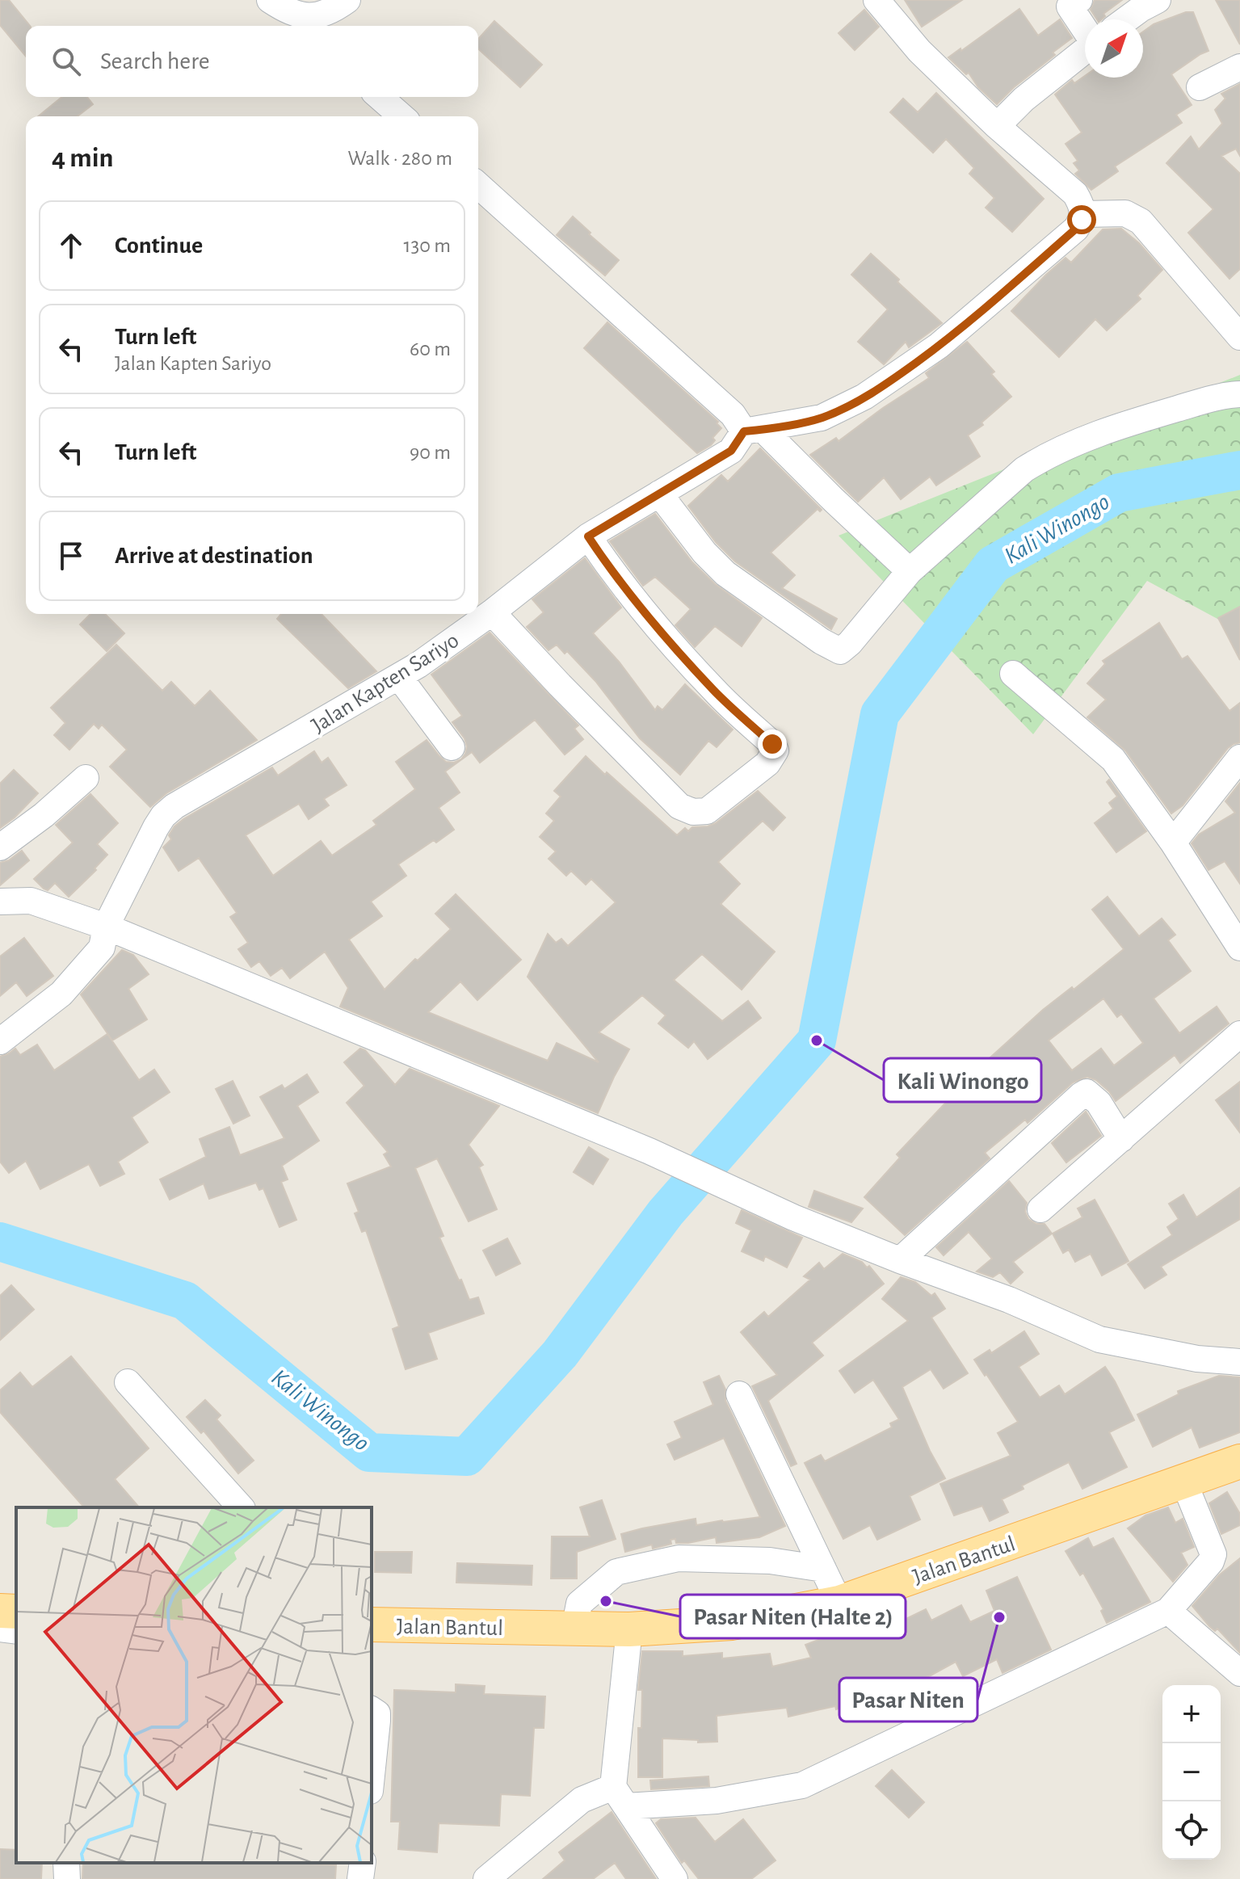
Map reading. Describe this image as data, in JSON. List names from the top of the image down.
{
  "streets": {
    "main road": ["Jalan Bantul"],
    "street": ["Jalan Kapten Sariyo"]
  },
  "water": ["Kali Winongo"],
  "places": ["Kali Winongo", "Pasar Niten (Halte 2)", "Pasar Niten"],
  "north": "top right",
  "page": {
    "search": "Search here",
    "heading": ["4 min", "Walk · 280 m"],
    "list": [
      ["Continue", "130 m"],
      ["Turn left", "Jalan Kapten Sariyo", "60 m"],
      ["Turn left", "90 m"],
      "Arrive at destination"
    ],
    "map_buttons": ["+", "−"]
  }
}
